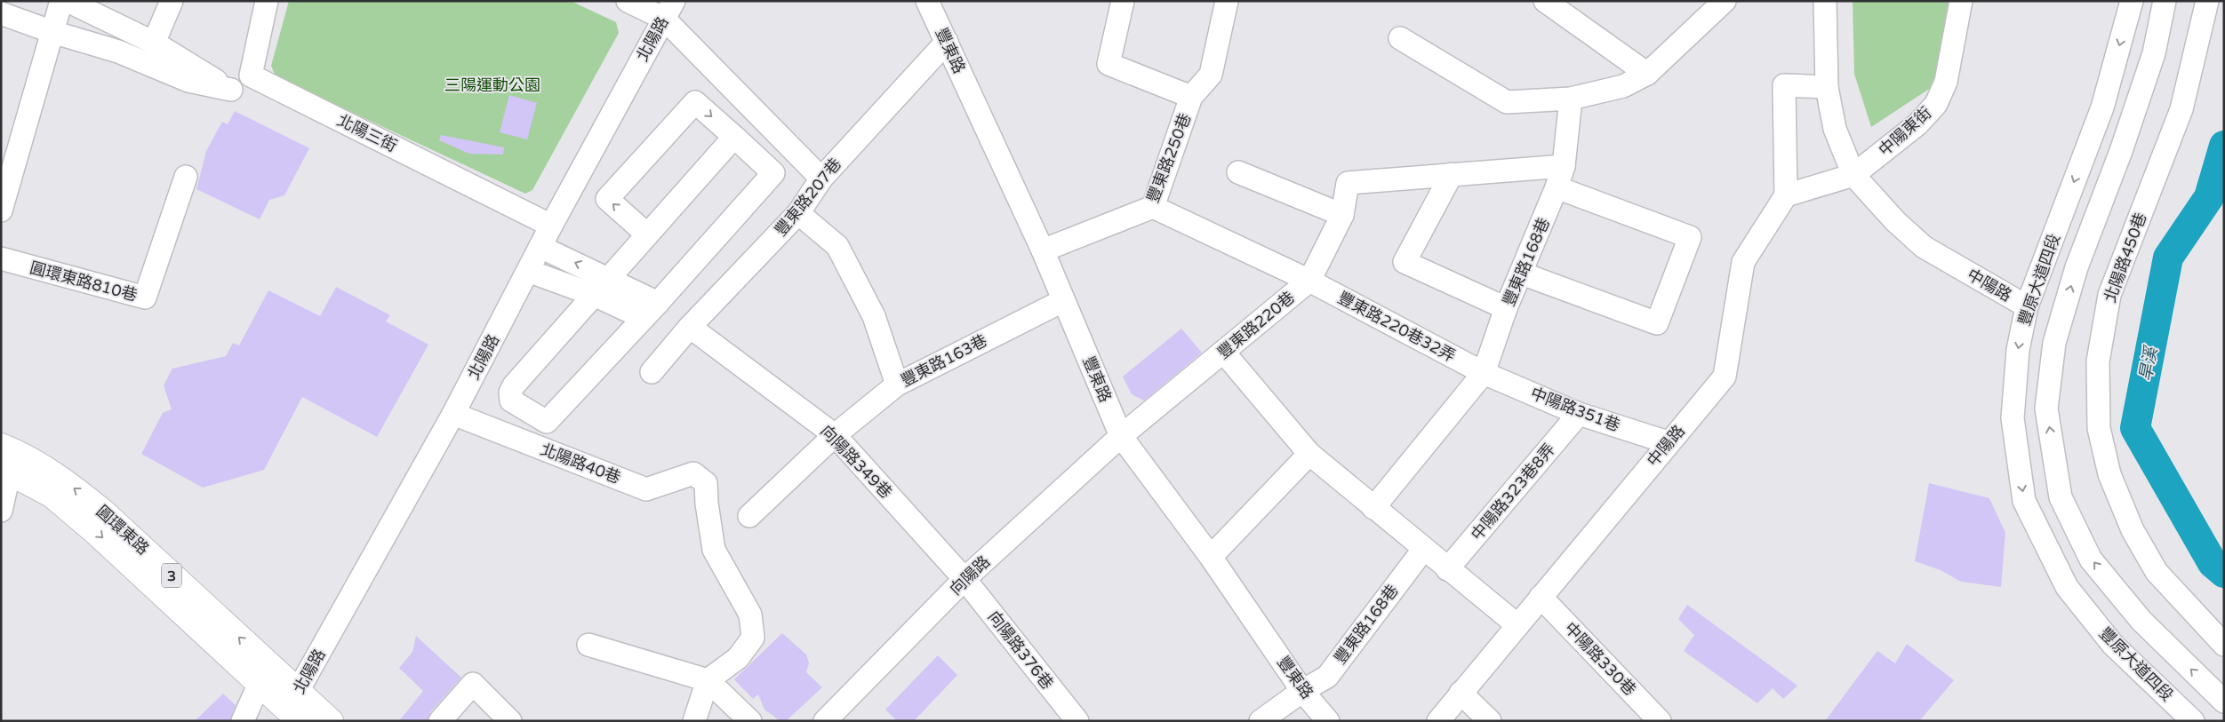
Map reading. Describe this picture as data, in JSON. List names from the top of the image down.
{
  "streets": {
    "main road": ["圓環東路", "3"],
    "street": [
      "北陽路",
      "豐東路",
      "中陽東街",
      "北陽三街",
      "豐東路250巷",
      "豐東路207巷",
      "北陽路450巷",
      "豐東路168巷",
      "豐原大道四段",
      "圓環東路810巷",
      "中陽路",
      "豐東路220巷",
      "豐東路220巷32弄",
      "豐東路163巷",
      "中陽路351巷",
      "向陽路349巷",
      "北陽路40巷",
      "中陽路323巷8弄",
      "向陽路",
      "向陽路376巷",
      "中陽路330巷"
    ]
  },
  "crossings": [
    ["北陽路", "北陽三街"],
    ["北陽路", "北陽路40巷"],
    ["北陽路", "圓環東路"],
    ["豐東路", "豐東路250巷"],
    ["豐東路", "豐東路207巷"],
    ["豐東路", "豐東路168巷"],
    ["豐東路", "豐東路220巷"],
    ["豐東路", "豐東路163巷"],
    ["豐東路", "向陽路"],
    ["中陽東街", "中陽路"],
    ["豐東路250巷", "豐東路220巷32弄"],
    ["豐東路207巷", "向陽路349巷"],
    ["豐東路168巷", "豐東路220巷32弄"],
    ["豐東路168巷", "中陽路351巷"],
    ["豐原大道四段", "中陽路"],
    ["中陽路", "中陽路351巷"],
    ["中陽路", "中陽路330巷"],
    ["豐東路220巷", "豐東路220巷32弄"],
    ["豐東路220巷", "向陽路"],
    ["豐東路220巷32弄", "中陽路351巷"],
    ["豐東路163巷", "向陽路349巷"],
    ["中陽路351巷", "中陽路323巷8弄"],
    ["向陽路349巷", "向陽路"],
    ["向陽路349巷", "向陽路376巷"],
    ["向陽路", "向陽路376巷"]
  ],
  "water": ["旱溪"],
  "parks": ["三陽運動公園"]
}
